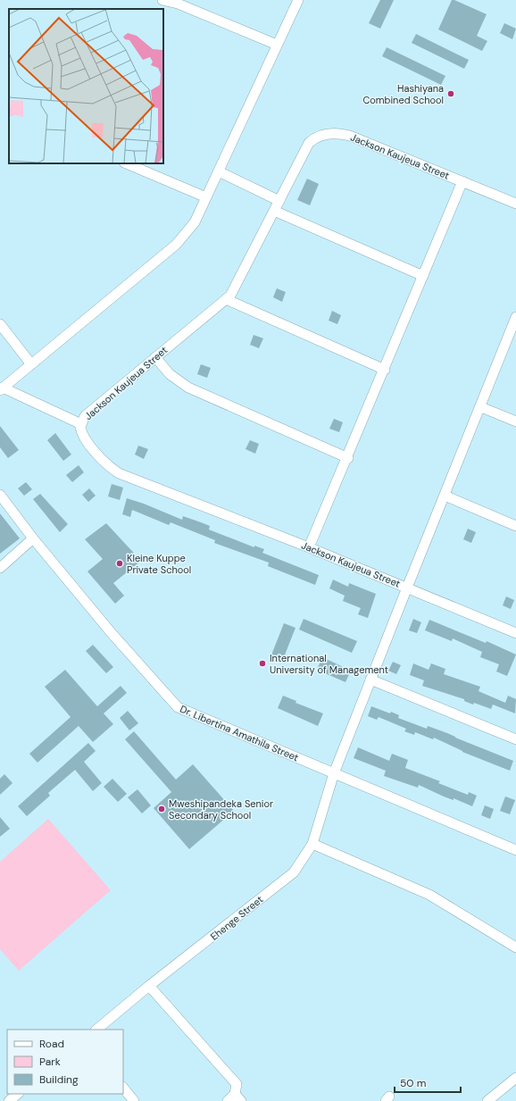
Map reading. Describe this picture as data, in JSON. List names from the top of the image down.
{
  "streets": {
    "street": ["Jackson Kaujeua Street", "Dr. Libertina Amathila Street", "Ehenge Street"]
  },
  "crossings": [
    ["Jackson Kaujeua Street", "Ehenge Street"],
    ["Dr. Libertina Amathila Street", "Ehenge Street"]
  ],
  "places": [
    "Hashiyana Combined School",
    "Kleine Kuppe Private School",
    "International University of Management",
    "Mweshipandeka Senior Secondary School"
  ],
  "legend": ["Road", "Park", "Building"],
  "scale_bar": "50 m"
}
